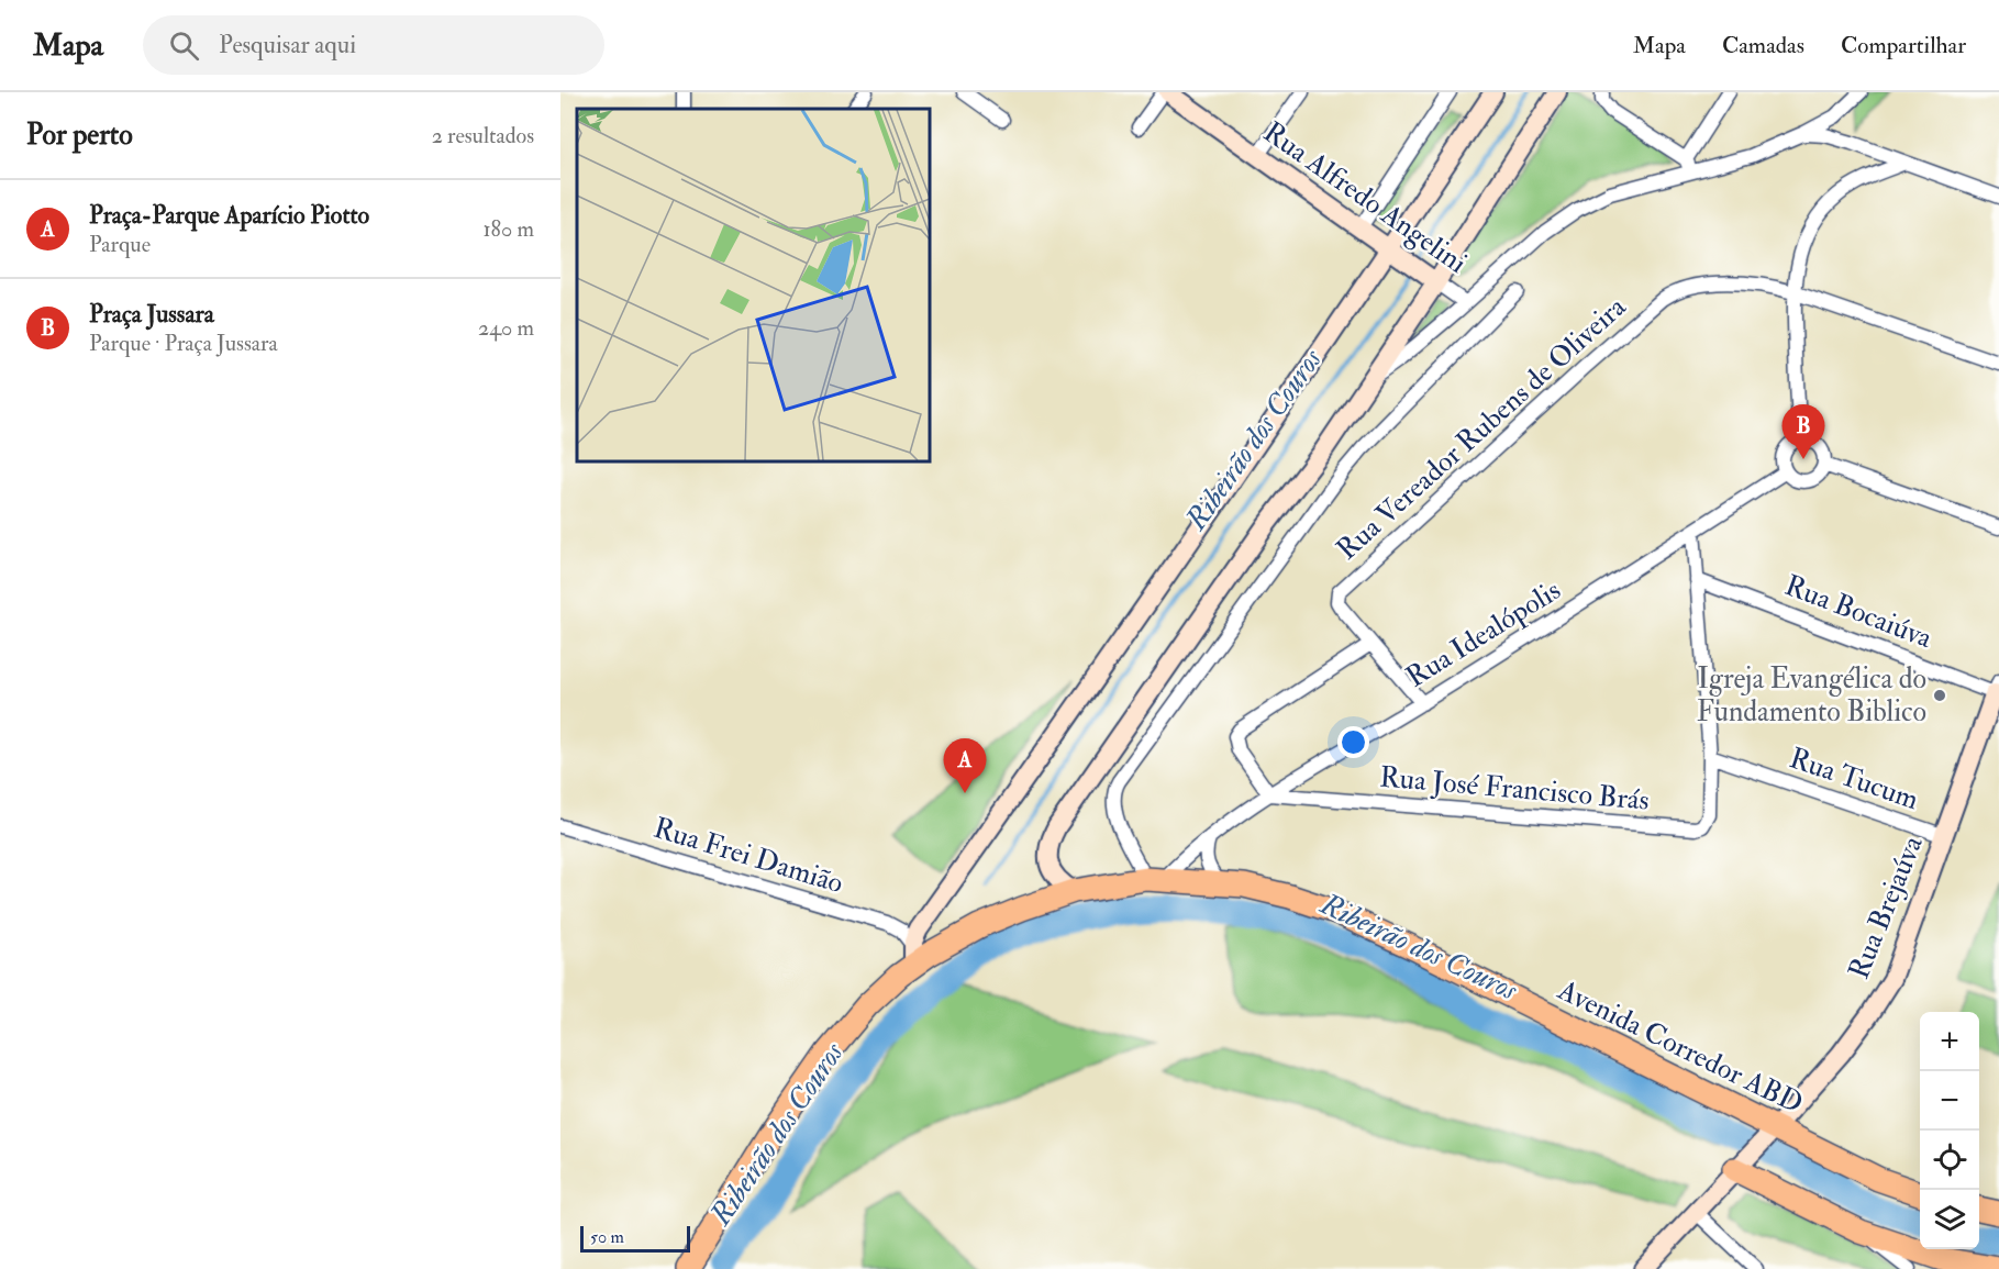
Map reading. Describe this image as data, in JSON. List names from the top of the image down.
{
  "streets": {
    "highway": ["Avenida Corredor ABD"],
    "main road": ["Rua Alfredo Angelini", "Rua Brejaúva"],
    "street": [
      "Rua Vereador Rubens de Oliveira",
      "Rua Bocaiúva",
      "Rua Idealópolis",
      "Rua Tucum",
      "Rua José Francisco Brás",
      "Rua Frei Damião"
    ]
  },
  "crossings": [
    ["Rua Vereador Rubens de Oliveira", "Rua Idealópolis"],
    ["Rua Bocaiúva", "Rua Brejaúva"],
    ["Rua Idealópolis", "Rua José Francisco Brás"],
    ["Rua Idealópolis", "Avenida Corredor ABD"],
    ["Rua Tucum", "Rua José Francisco Brás"],
    ["Rua Tucum", "Rua Brejaúva"],
    ["Rua Frei Damião", "Avenida Corredor ABD"],
    ["Rua Brejaúva", "Avenida Corredor ABD"]
  ],
  "water": ["Ribeirão dos Couros"],
  "places": ["Igreja Evangélica do Fundamento Biblico"],
  "scale_bar": "50 m",
  "page": {
    "header": "Mapa",
    "search": "Pesquisar aqui",
    "nav": ["Mapa", "Camadas", "Compartilhar"],
    "heading": ["Por perto", "2 resultados"],
    "list": [
      {
        "mark": "A",
        "name": "Praça-Parque Aparício Piotto",
        "note": "Parque",
        "value": "180 m"
      },
      {
        "mark": "B",
        "name": "Praça Jussara",
        "note": "Parque · Praça Jussara",
        "value": "240 m"
      }
    ],
    "pins": ["B", "A"],
    "map_buttons": ["+", "−"],
    "scale": "50 m"
  }
}
